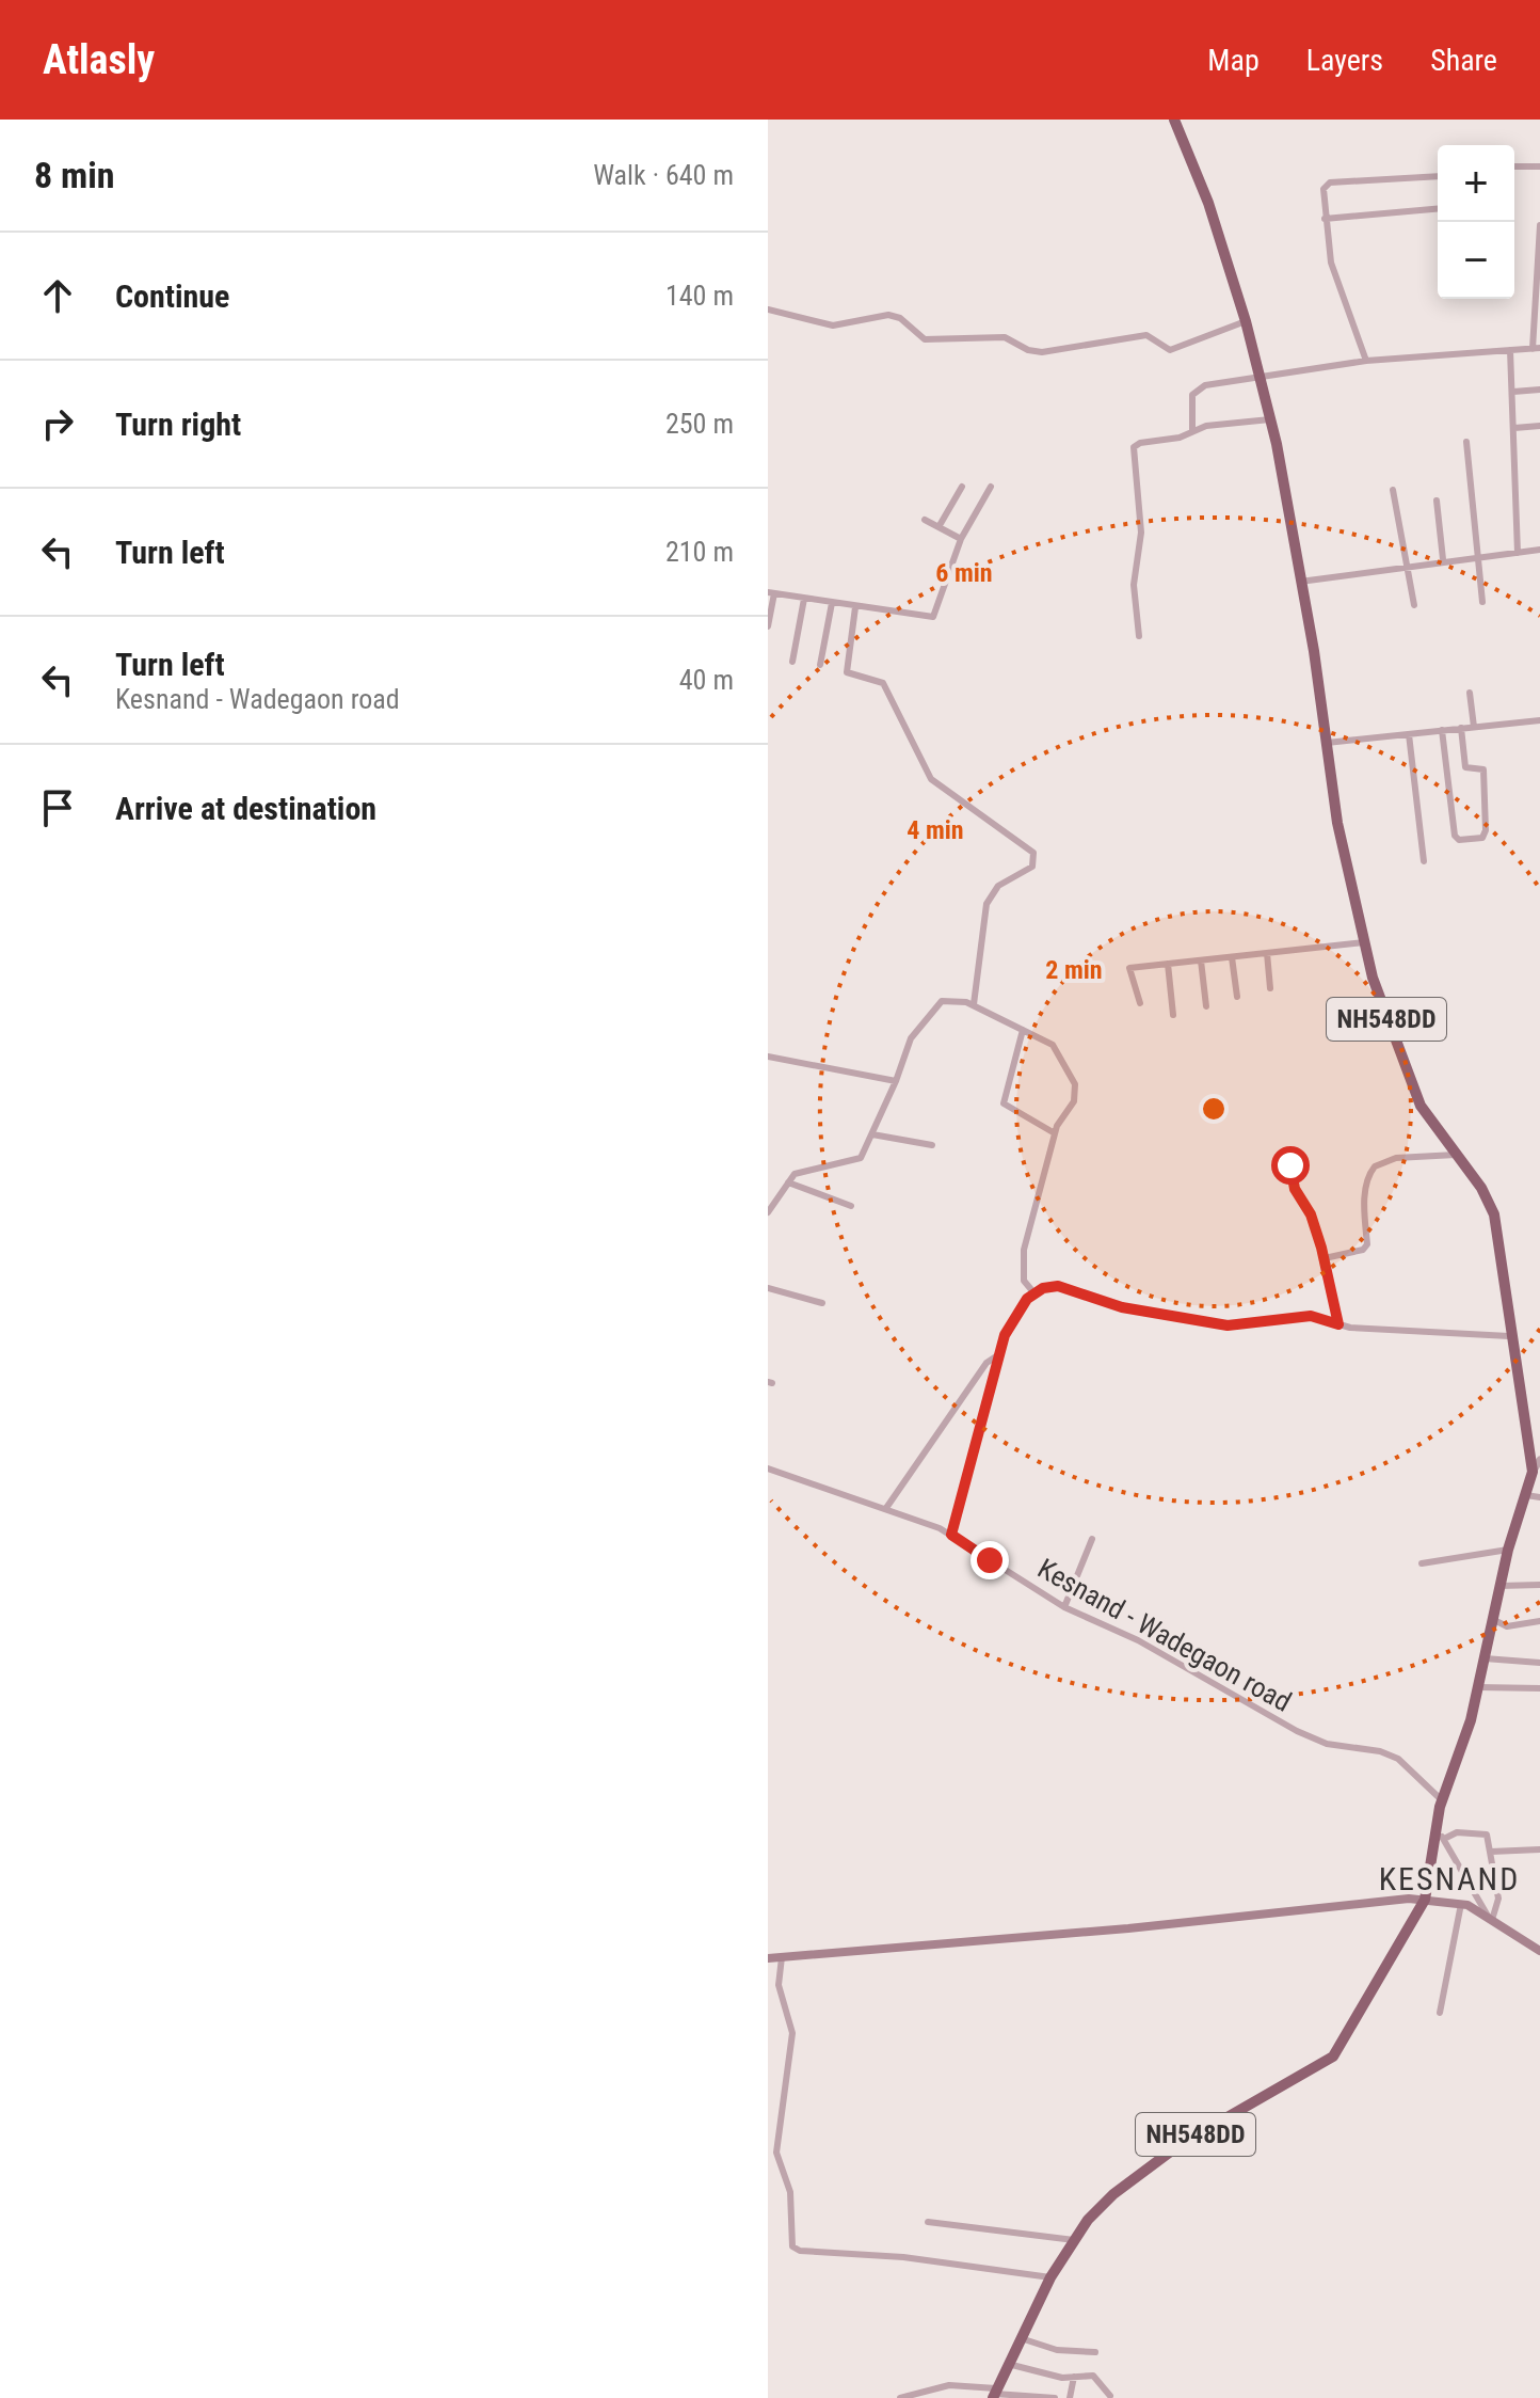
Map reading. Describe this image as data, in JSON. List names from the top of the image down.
{
  "streets": {
    "highway": ["NH548DD"],
    "street": ["Kesnand - Wadegaon road"]
  },
  "crossings": [
    ["NH548DD", "Kesnand - Wadegaon road"]
  ],
  "districts": ["KESNAND"],
  "page": {
    "header": "Atlasly",
    "nav": ["Map", "Layers", "Share"],
    "heading": ["8 min", "Walk · 640 m"],
    "map_buttons": ["+", "−"],
    "list": [
      ["Continue", "140 m"],
      ["Turn right", "250 m"],
      ["Turn left", "210 m"],
      ["Turn left", "Kesnand - Wadegaon road", "40 m"],
      "Arrive at destination"
    ]
  },
  "rings": ["6 min", "4 min", "2 min"]
}
